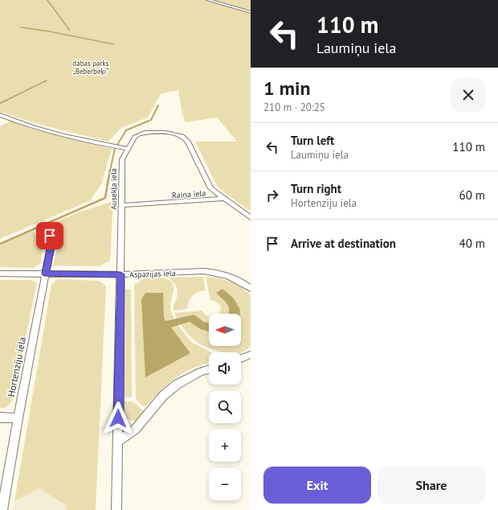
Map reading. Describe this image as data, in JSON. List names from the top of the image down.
{
  "streets": {
    "street": [
      "Ausekļa iela",
      "Raiņa iela",
      "Aspazijas iela",
      "Hortenziju iela"
    ]
  },
  "crossings": [
    ["Ausekļa iela", "Raiņa iela"],
    ["Ausekļa iela", "Aspazijas iela"]
  ],
  "parks": ["dabas parks „Beberbeķi”"],
  "north": "left",
  "page": {
    "turn": ["110 m", "Laumiņu iela"],
    "heading": ["1 min", "210 m · 20:25"],
    "list": [
      {
        "name": "Turn left",
        "note": "Laumiņu iela",
        "value": "110 m"
      },
      {
        "name": "Turn right",
        "note": "Hortenziju iela",
        "value": "60 m"
      },
      {
        "name": "Arrive at destination",
        "value": "40 m"
      }
    ],
    "map_buttons": ["+", "−"],
    "buttons": ["Exit", "Share"]
  }
}
